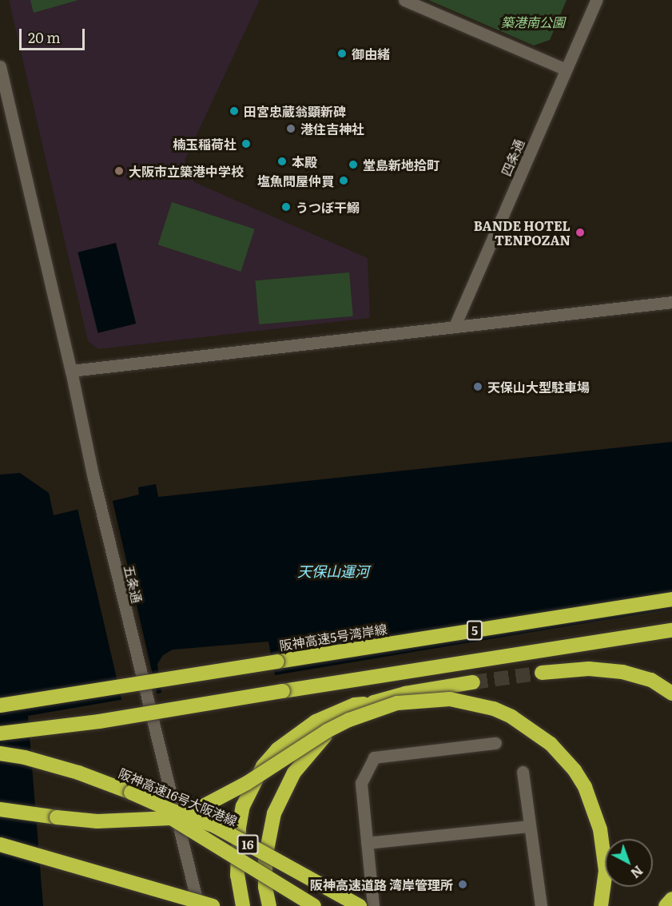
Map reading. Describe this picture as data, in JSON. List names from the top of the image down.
{
  "streets": {
    "highway": [
      "5",
      "阪神高速5号湾岸線",
      "阪神高速16号大阪港線",
      "16"
    ],
    "street": ["四条通", "五条通"]
  },
  "water": ["天保山運河"],
  "parks": ["築港南公園"],
  "places": [
    "御由緒",
    "田宮忠蔵翁顕新碑",
    "港住吉神社",
    "楠玉稲荷社",
    "本殿",
    "堂島新地拾町",
    "大阪市立築港中学校",
    "塩魚問屋仲買",
    "うつぼ干鰯",
    "BANDE HOTEL TENPOZAN",
    "天保山大型駐車場",
    "阪神高速道路 湾岸管理所"
  ],
  "scale_bar": "20 m",
  "north": "bottom right"
}
